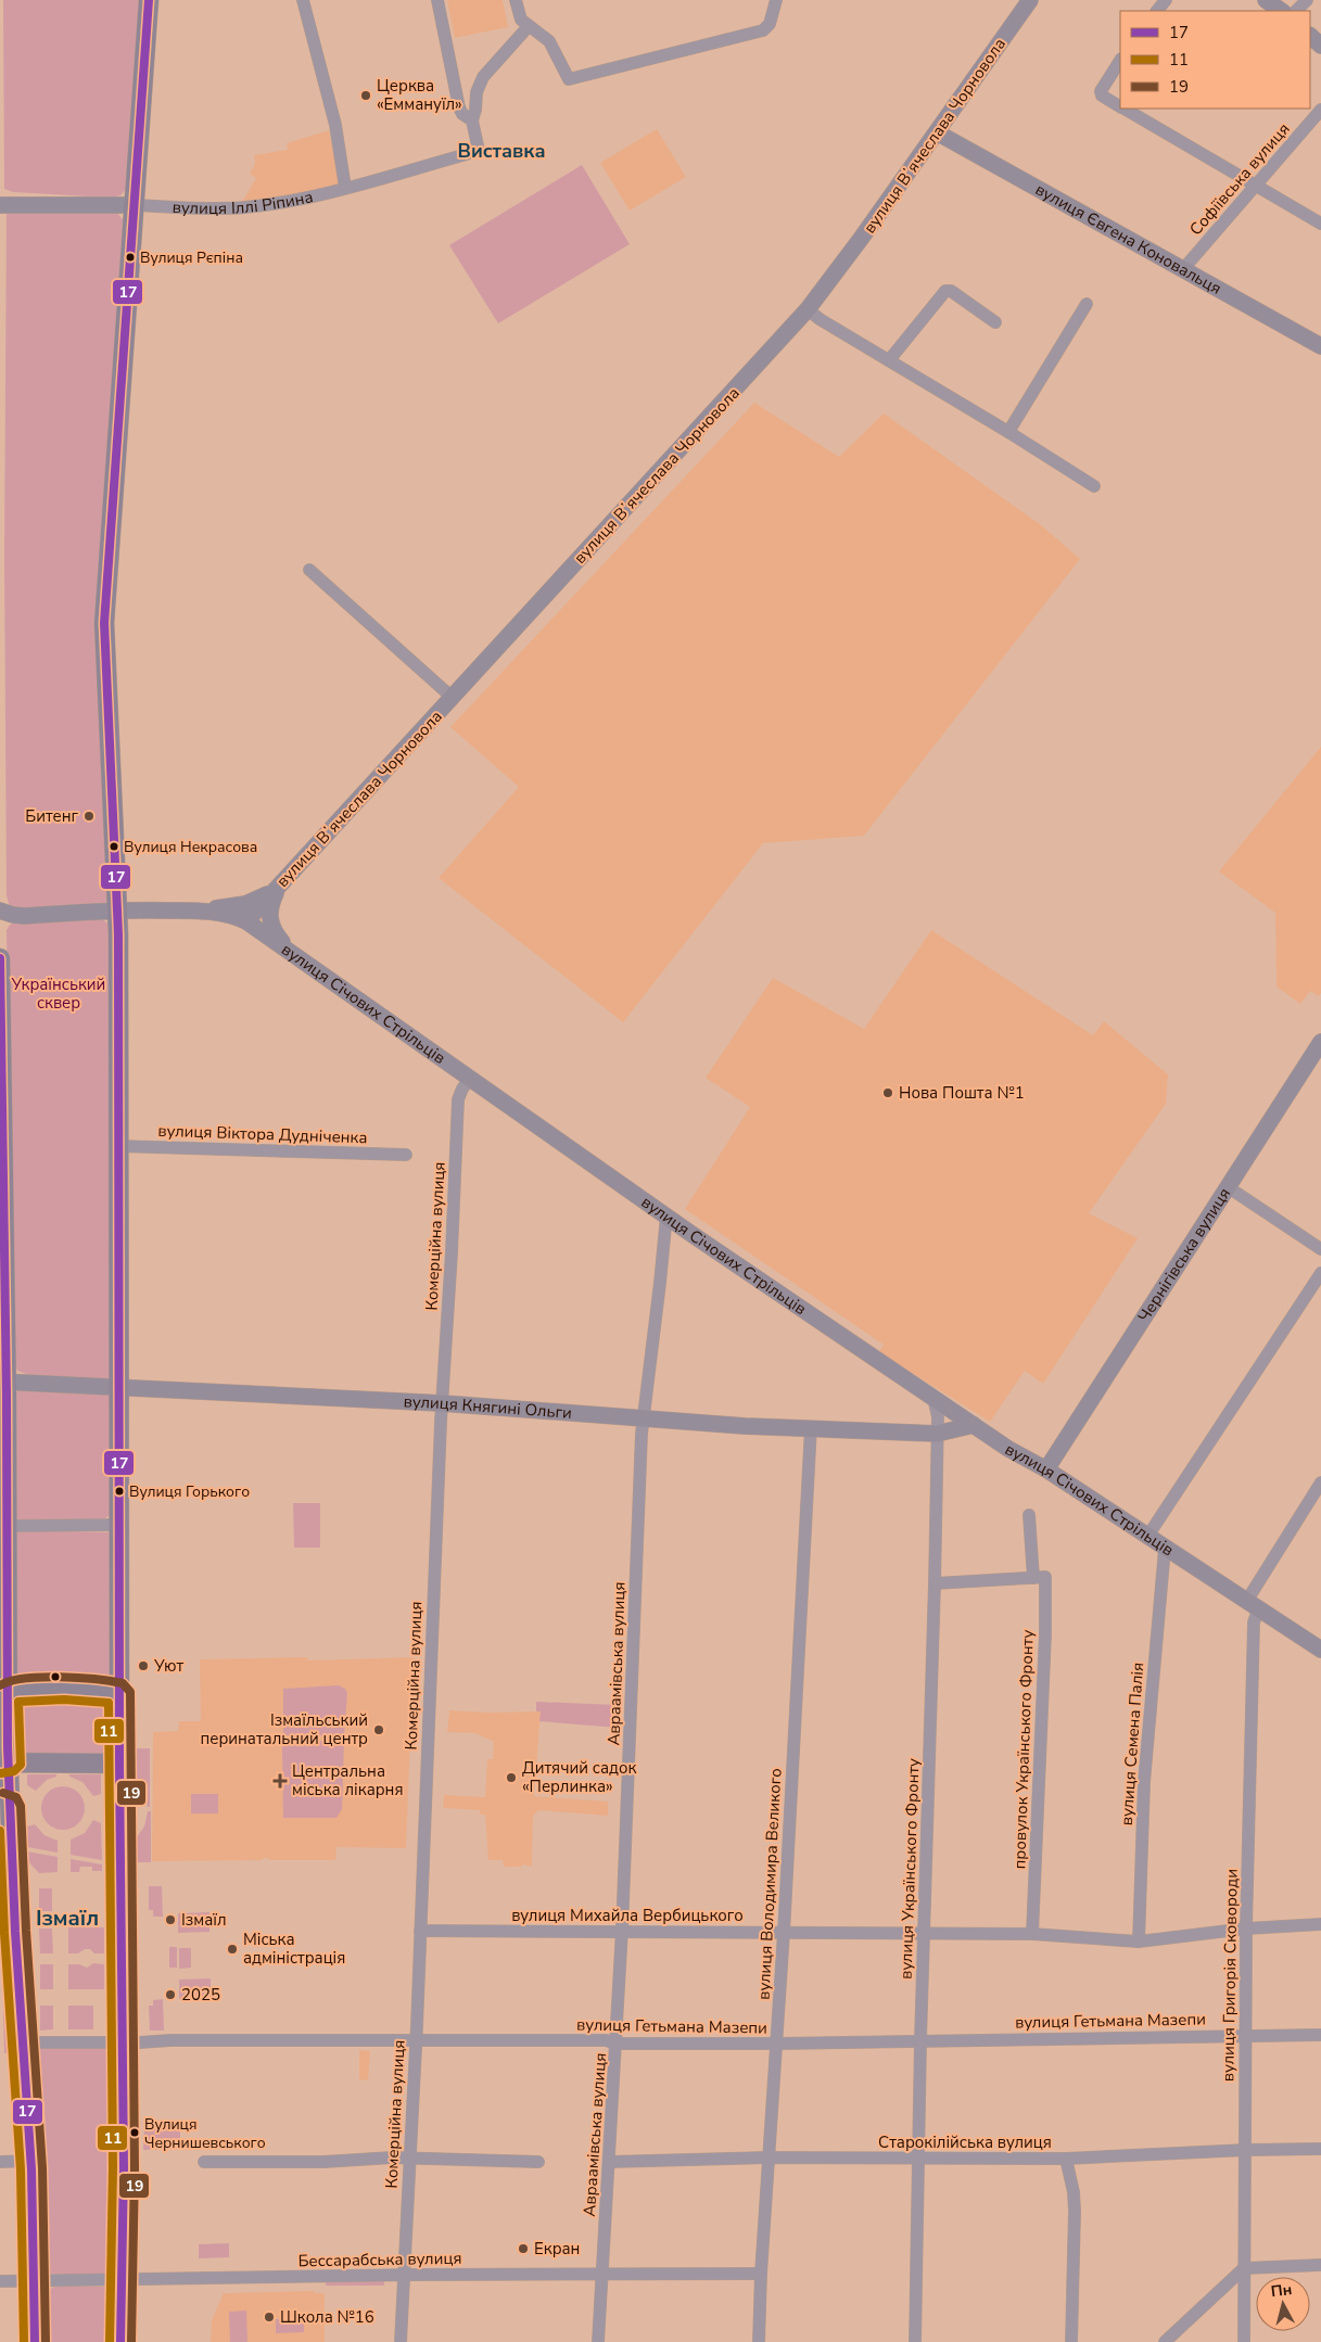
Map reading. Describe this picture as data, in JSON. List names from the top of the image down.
{
  "streets": {
    "street": [
      "вулиця Вʼячеслава Чорновола",
      "Софіївська вулиця",
      "вулиця Іллі Ріпина",
      "вулиця Євгена Коновальця",
      "вулиця Січових Стрільців",
      "вулиця Віктора Дудніченка",
      "Комерційна вулиця",
      "Чернігівська вулиця",
      "вулиця Княгині Ольги",
      "Авраамівська вулиця",
      "вулиця Семена Палія",
      "провулок Українського Фронту",
      "вулиця Українського Фронту",
      "вулиця Володимира Великого",
      "вулиця Михайла Вербицького",
      "вулиця Григорія Сковороди",
      "вулиця Гетьмана Мазепи",
      "Старокілійська вулиця",
      "Бессарабська вулиця"
    ]
  },
  "crossings": [
    ["вулиця Вʼячеслава Чорновола", "вулиця Євгена Коновальця"],
    ["вулиця Вʼячеслава Чорновола", "вулиця Січових Стрільців"],
    ["Софіївська вулиця", "вулиця Євгена Коновальця"],
    ["вулиця Січових Стрільців", "Комерційна вулиця"],
    ["вулиця Січових Стрільців", "Чернігівська вулиця"],
    ["вулиця Січових Стрільців", "вулиця Княгині Ольги"],
    ["вулиця Січових Стрільців", "Авраамівська вулиця"],
    ["вулиця Січових Стрільців", "вулиця Семена Палія"],
    ["вулиця Січових Стрільців", "вулиця Українського Фронту"],
    ["вулиця Січових Стрільців", "вулиця Григорія Сковороди"],
    ["Комерційна вулиця", "вулиця Княгині Ольги"],
    ["Комерційна вулиця", "вулиця Михайла Вербицького"],
    ["Комерційна вулиця", "вулиця Гетьмана Мазепи"],
    ["Комерційна вулиця", "Бессарабська вулиця"],
    ["вулиця Княгині Ольги", "Авраамівська вулиця"],
    ["вулиця Княгині Ольги", "вулиця Українського Фронту"],
    ["вулиця Княгині Ольги", "вулиця Володимира Великого"],
    ["Авраамівська вулиця", "вулиця Михайла Вербицького"],
    ["Авраамівська вулиця", "вулиця Гетьмана Мазепи"],
    ["Авраамівська вулиця", "Старокілійська вулиця"],
    ["Авраамівська вулиця", "Бессарабська вулиця"],
    ["вулиця Семена Палія", "вулиця Михайла Вербицького"],
    ["провулок Українського Фронту", "вулиця Михайла Вербицького"],
    ["вулиця Українського Фронту", "вулиця Михайла Вербицького"],
    ["вулиця Українського Фронту", "вулиця Гетьмана Мазепи"],
    ["вулиця Українського Фронту", "Старокілійська вулиця"],
    ["вулиця Володимира Великого", "вулиця Михайла Вербицького"],
    ["вулиця Володимира Великого", "вулиця Гетьмана Мазепи"],
    ["вулиця Володимира Великого", "Старокілійська вулиця"],
    ["вулиця Володимира Великого", "Бессарабська вулиця"],
    ["вулиця Михайла Вербицького", "вулиця Григорія Сковороди"],
    ["вулиця Григорія Сковороди", "вулиця Гетьмана Мазепи"],
    ["вулиця Григорія Сковороди", "Старокілійська вулиця"]
  ],
  "districts": ["Виставка", "Ізмаїл"],
  "parks": ["Український сквер"],
  "places": {
    "other": [
      "Церква «Еммануїл»",
      "Вулиця Рєпіна",
      "Битенг",
      "Вулиця Некрасова",
      "Нова Пошта №1",
      "Вулиця Горького",
      "Уют",
      "Ізмаїльський перинатальний центр",
      "Дитячий садок «Перлинка»",
      "Ізмаїл",
      "Міська адміністрація",
      "2025",
      "Вулиця Чернишевського",
      "Екран",
      "Школа №16"
    ],
    "health": ["Центральна міська лікарня"]
  },
  "lines": ["transit line 17", "transit line 19", "transit line 11"],
  "legend": ["17", "11", "19"],
  "north": "top"
}
